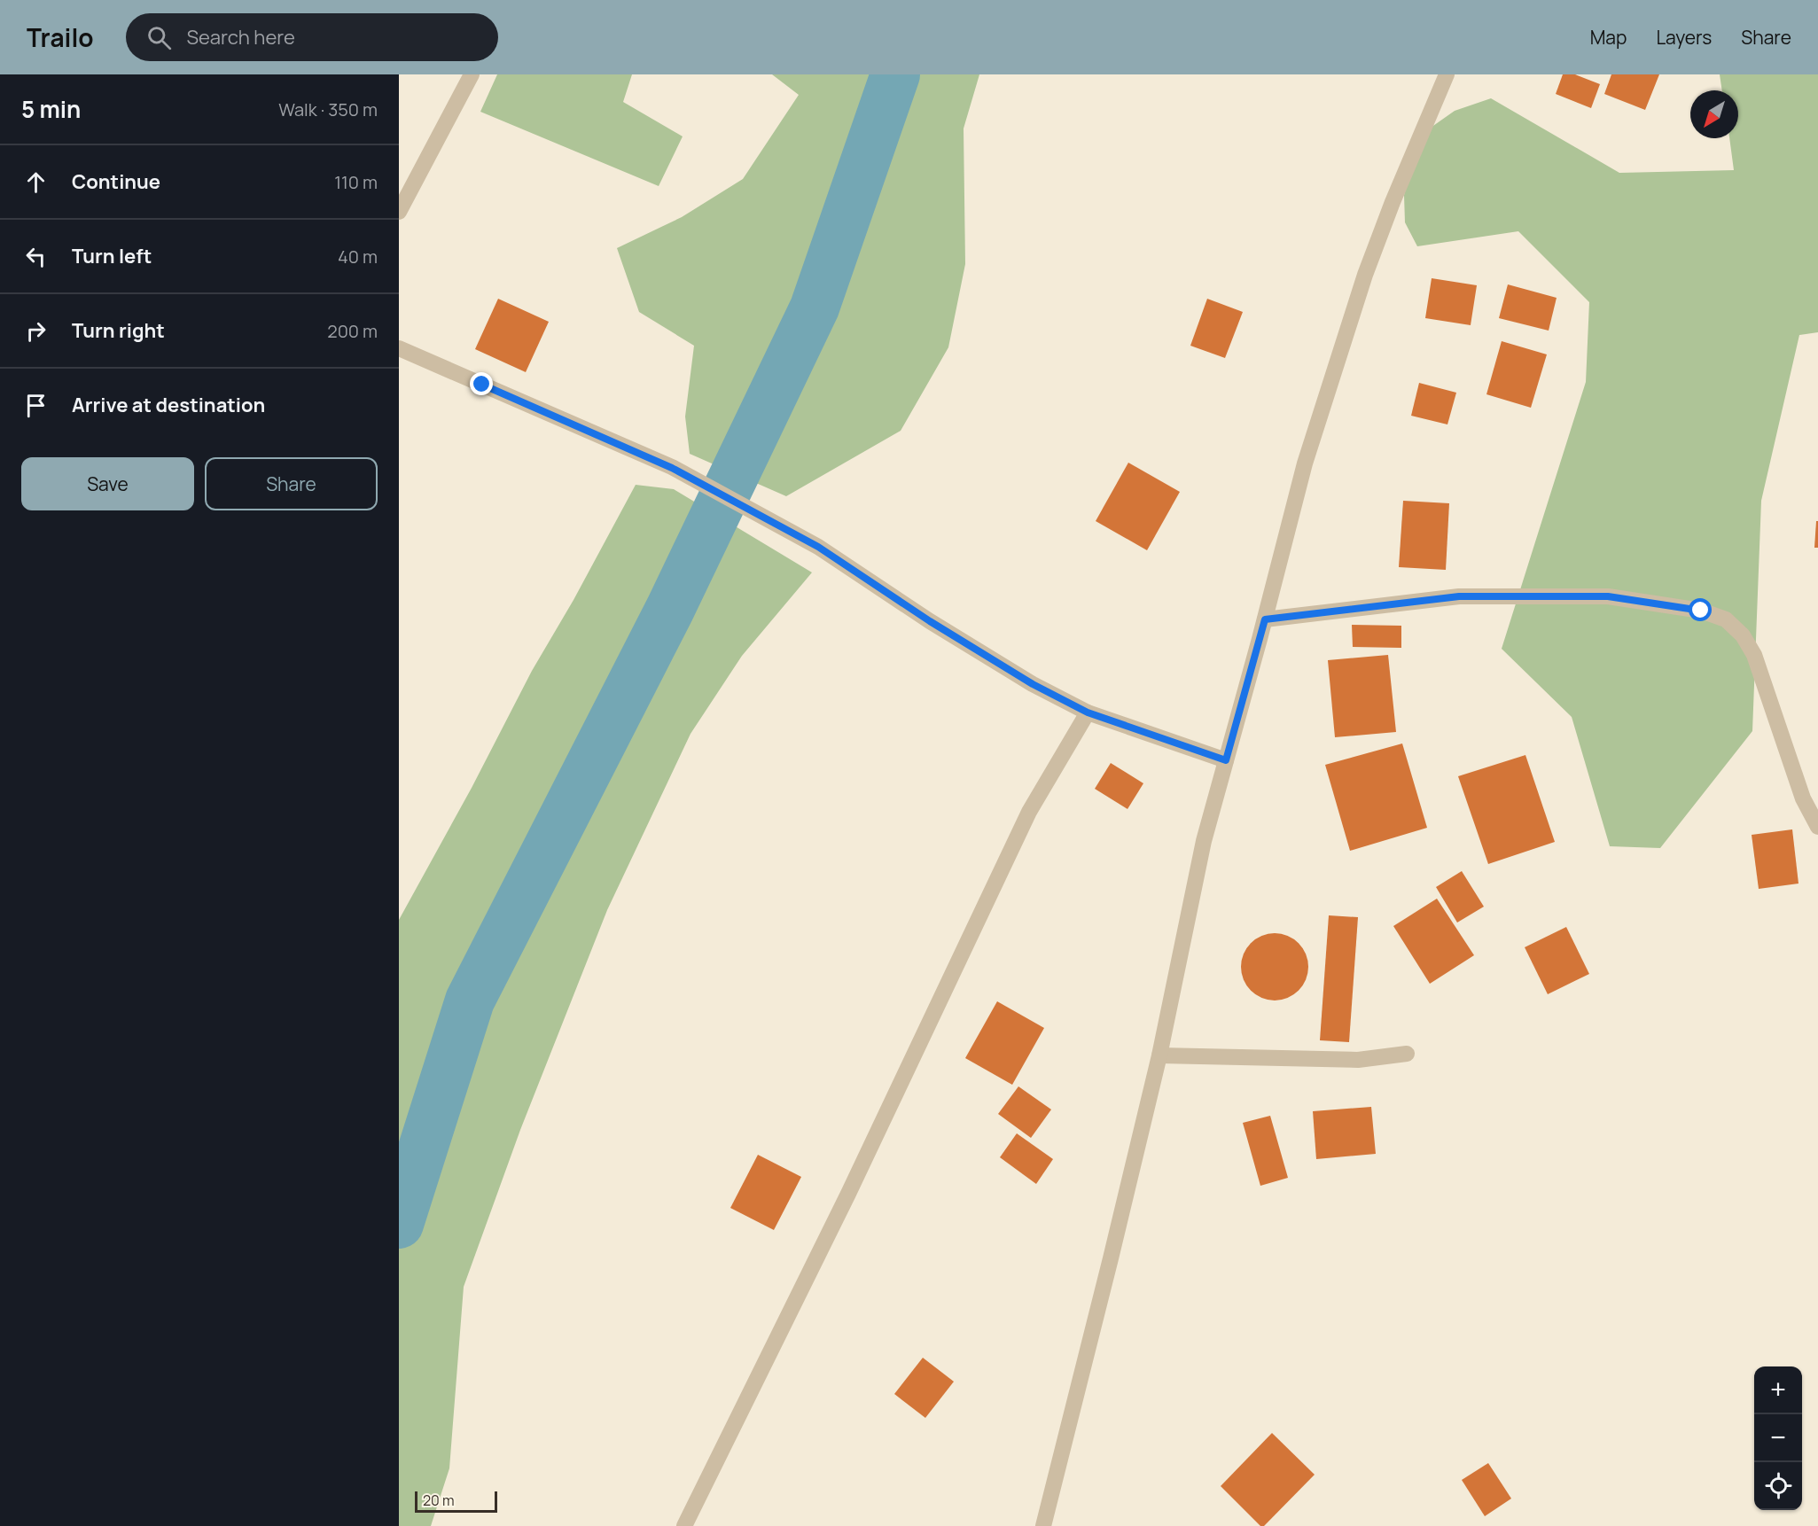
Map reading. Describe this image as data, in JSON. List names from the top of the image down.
{
  "scale_bar": "20 m",
  "north": "bottom left",
  "page": {
    "header": "Trailo",
    "search": "Search here",
    "nav": ["Map", "Layers", "Share"],
    "heading": ["5 min", "Walk · 350 m"],
    "list": [
      ["Continue", "110 m"],
      ["Turn left", "40 m"],
      ["Turn right", "200 m"],
      "Arrive at destination"
    ],
    "buttons": ["Save", "Share"],
    "map_buttons": ["+", "−"],
    "scale": "20 m"
  }
}
